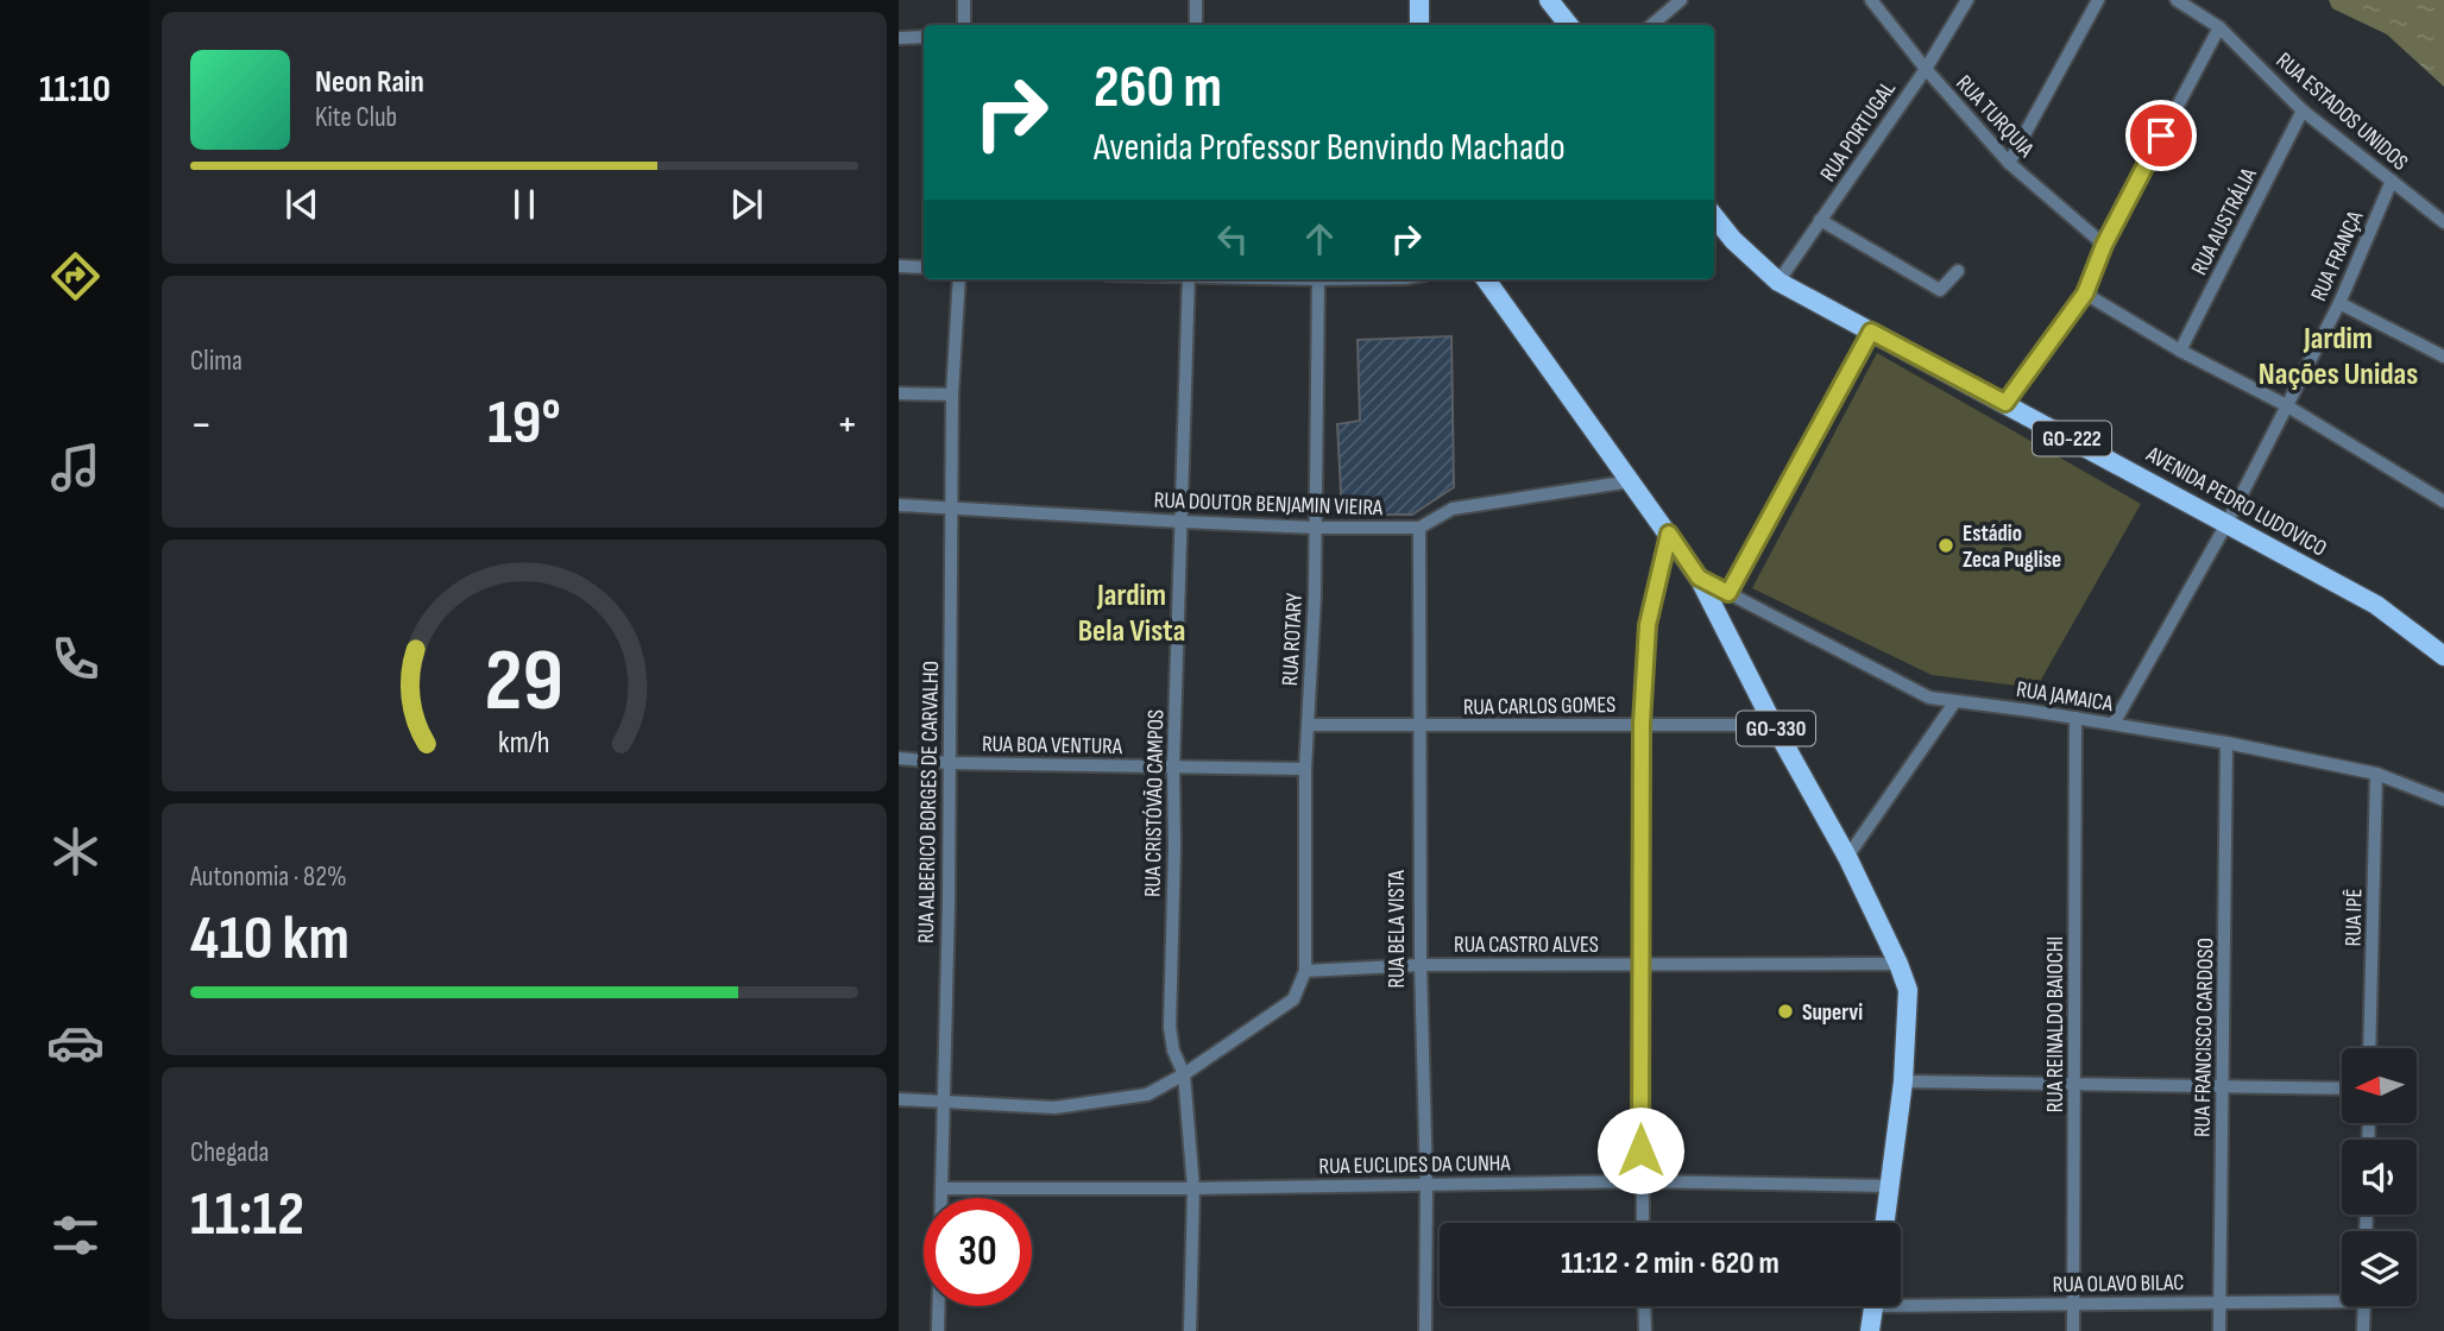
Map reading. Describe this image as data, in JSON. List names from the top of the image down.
{
  "streets": {
    "main road": ["GO-222", "AVENIDA PEDRO LUDOVICO", "GO-330"],
    "street": [
      "RUA ESTADOS UNIDOS",
      "RUA TURQUIA",
      "RUA PORTUGAL",
      "RUA AUSTRÁLIA",
      "RUA FRANÇA",
      "RUA DOUTOR BENJAMIN VIEIRA",
      "RUA ROTARY",
      "RUA JAMAICA",
      "RUA CARLOS GOMES",
      "RUA BOA VENTURA",
      "RUA ALBERICO BORGES DE CARVALHO",
      "RUA CRISTÓVÃO CAMPOS",
      "RUA IPÊ",
      "RUA BELA VISTA",
      "RUA CASTRO ALVES",
      "RUA REINALDO BAIOCHI",
      "RUA FRANCISCO CARDOSO",
      "RUA EUCLIDES DA CUNHA",
      "RUA OLAVO BILAC"
    ]
  },
  "crossings": [
    ["RUA ESTADOS UNIDOS", "RUA AUSTRÁLIA"],
    ["RUA ESTADOS UNIDOS", "RUA FRANÇA"],
    ["RUA TURQUIA", "RUA PORTUGAL"],
    ["RUA PORTUGAL", "AVENIDA PEDRO LUDOVICO"],
    ["RUA FRANÇA", "AVENIDA PEDRO LUDOVICO"],
    ["RUA DOUTOR BENJAMIN VIEIRA", "RUA ROTARY"],
    ["RUA DOUTOR BENJAMIN VIEIRA", "GO-330"],
    ["RUA DOUTOR BENJAMIN VIEIRA", "RUA ALBERICO BORGES DE CARVALHO"],
    ["RUA DOUTOR BENJAMIN VIEIRA", "RUA CRISTÓVÃO CAMPOS"],
    ["RUA DOUTOR BENJAMIN VIEIRA", "RUA BELA VISTA"],
    ["RUA ROTARY", "RUA CARLOS GOMES"],
    ["RUA ROTARY", "RUA BOA VENTURA"],
    ["RUA ROTARY", "RUA CRISTÓVÃO CAMPOS"],
    ["RUA ROTARY", "RUA CASTRO ALVES"],
    ["RUA JAMAICA", "GO-330"],
    ["RUA JAMAICA", "RUA IPÊ"],
    ["RUA JAMAICA", "RUA REINALDO BAIOCHI"],
    ["RUA JAMAICA", "RUA FRANCISCO CARDOSO"],
    ["RUA CARLOS GOMES", "GO-330"],
    ["RUA CARLOS GOMES", "RUA BELA VISTA"],
    ["GO-330", "RUA CASTRO ALVES"],
    ["GO-330", "RUA EUCLIDES DA CUNHA"],
    ["RUA BOA VENTURA", "RUA ALBERICO BORGES DE CARVALHO"],
    ["RUA BOA VENTURA", "RUA CRISTÓVÃO CAMPOS"],
    ["RUA ALBERICO BORGES DE CARVALHO", "RUA EUCLIDES DA CUNHA"],
    ["RUA CRISTÓVÃO CAMPOS", "RUA EUCLIDES DA CUNHA"],
    ["RUA BELA VISTA", "RUA CASTRO ALVES"],
    ["RUA BELA VISTA", "RUA EUCLIDES DA CUNHA"],
    ["RUA REINALDO BAIOCHI", "RUA OLAVO BILAC"],
    ["RUA FRANCISCO CARDOSO", "RUA OLAVO BILAC"]
  ],
  "districts": ["Jardim Nações Unidas", "Jardim Bela Vista"],
  "places": ["Estádio Zeca Puglise", "Supervi"],
  "north": "left",
  "page": {
    "tabs": "11:10",
    "turn": ["260 m", "Avenida Professor Benvindo Machado"],
    "song": ["Neon Rain", "Kite Club"],
    "tile": [
      "Clima",
      ["Autonomia · 82%", "410 km"],
      ["Chegada", "11:12"]
    ],
    "heat": ["−", "19°", "+"],
    "limit": "30",
    "trip": "11:12 · 2 min · 620 m",
    "gauge": ["29", "km/h"]
  }
}
